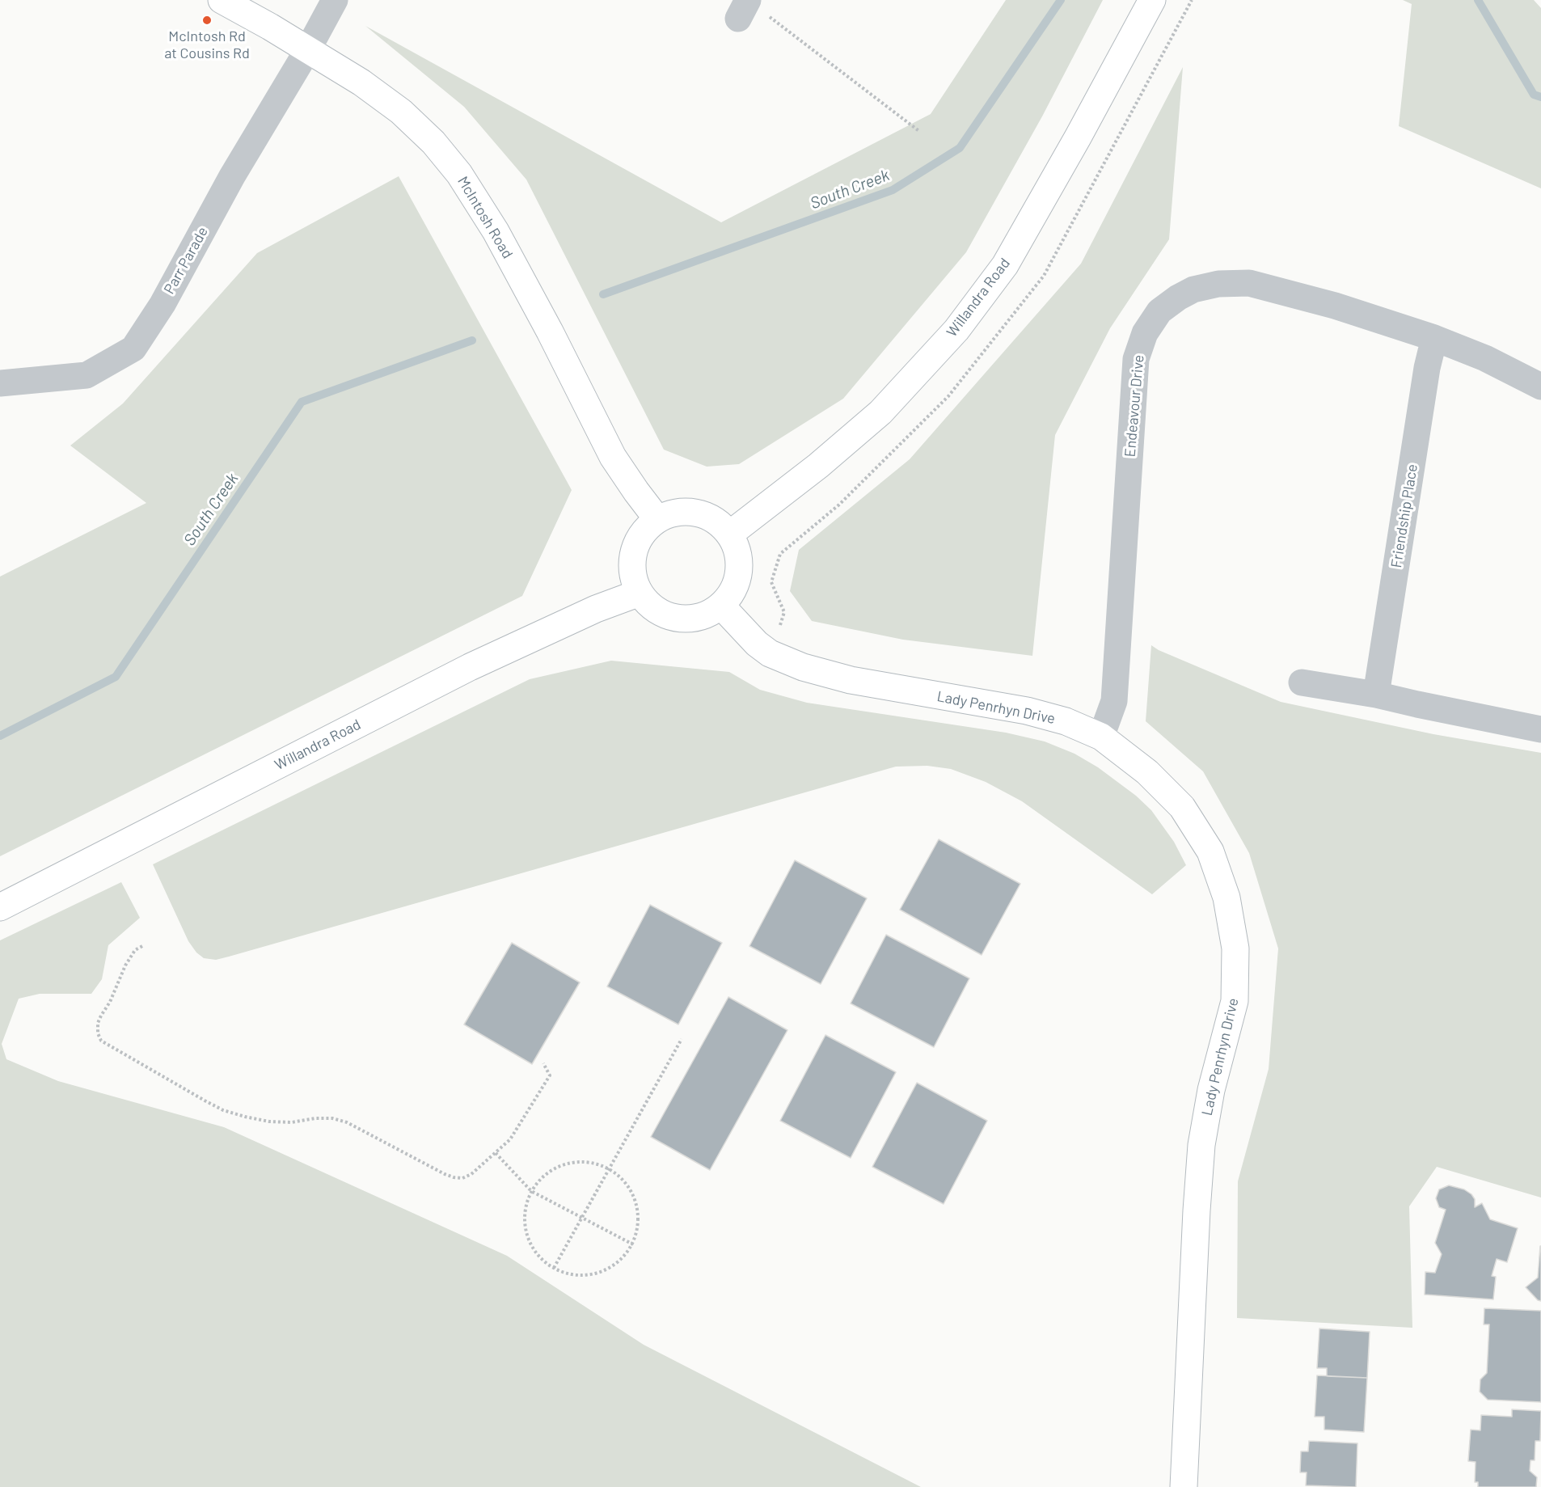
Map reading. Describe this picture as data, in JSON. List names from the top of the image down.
{
  "streets": {
    "street": [
      "McIntosh Road",
      "Parr Parade",
      "Willandra Road",
      "Endeavour Drive",
      "Friendship Place",
      "Lady Penrhyn Drive"
    ]
  },
  "crossings": [
    ["McIntosh Road", "Parr Parade"],
    ["McIntosh Road", "Willandra Road"],
    ["McIntosh Road", "Lady Penrhyn Drive"],
    ["Willandra Road", "Lady Penrhyn Drive"],
    ["Endeavour Drive", "Friendship Place"],
    ["Endeavour Drive", "Lady Penrhyn Drive"]
  ],
  "water": ["South Creek"],
  "places": ["McIntosh Rd at Cousins Rd"]
}
